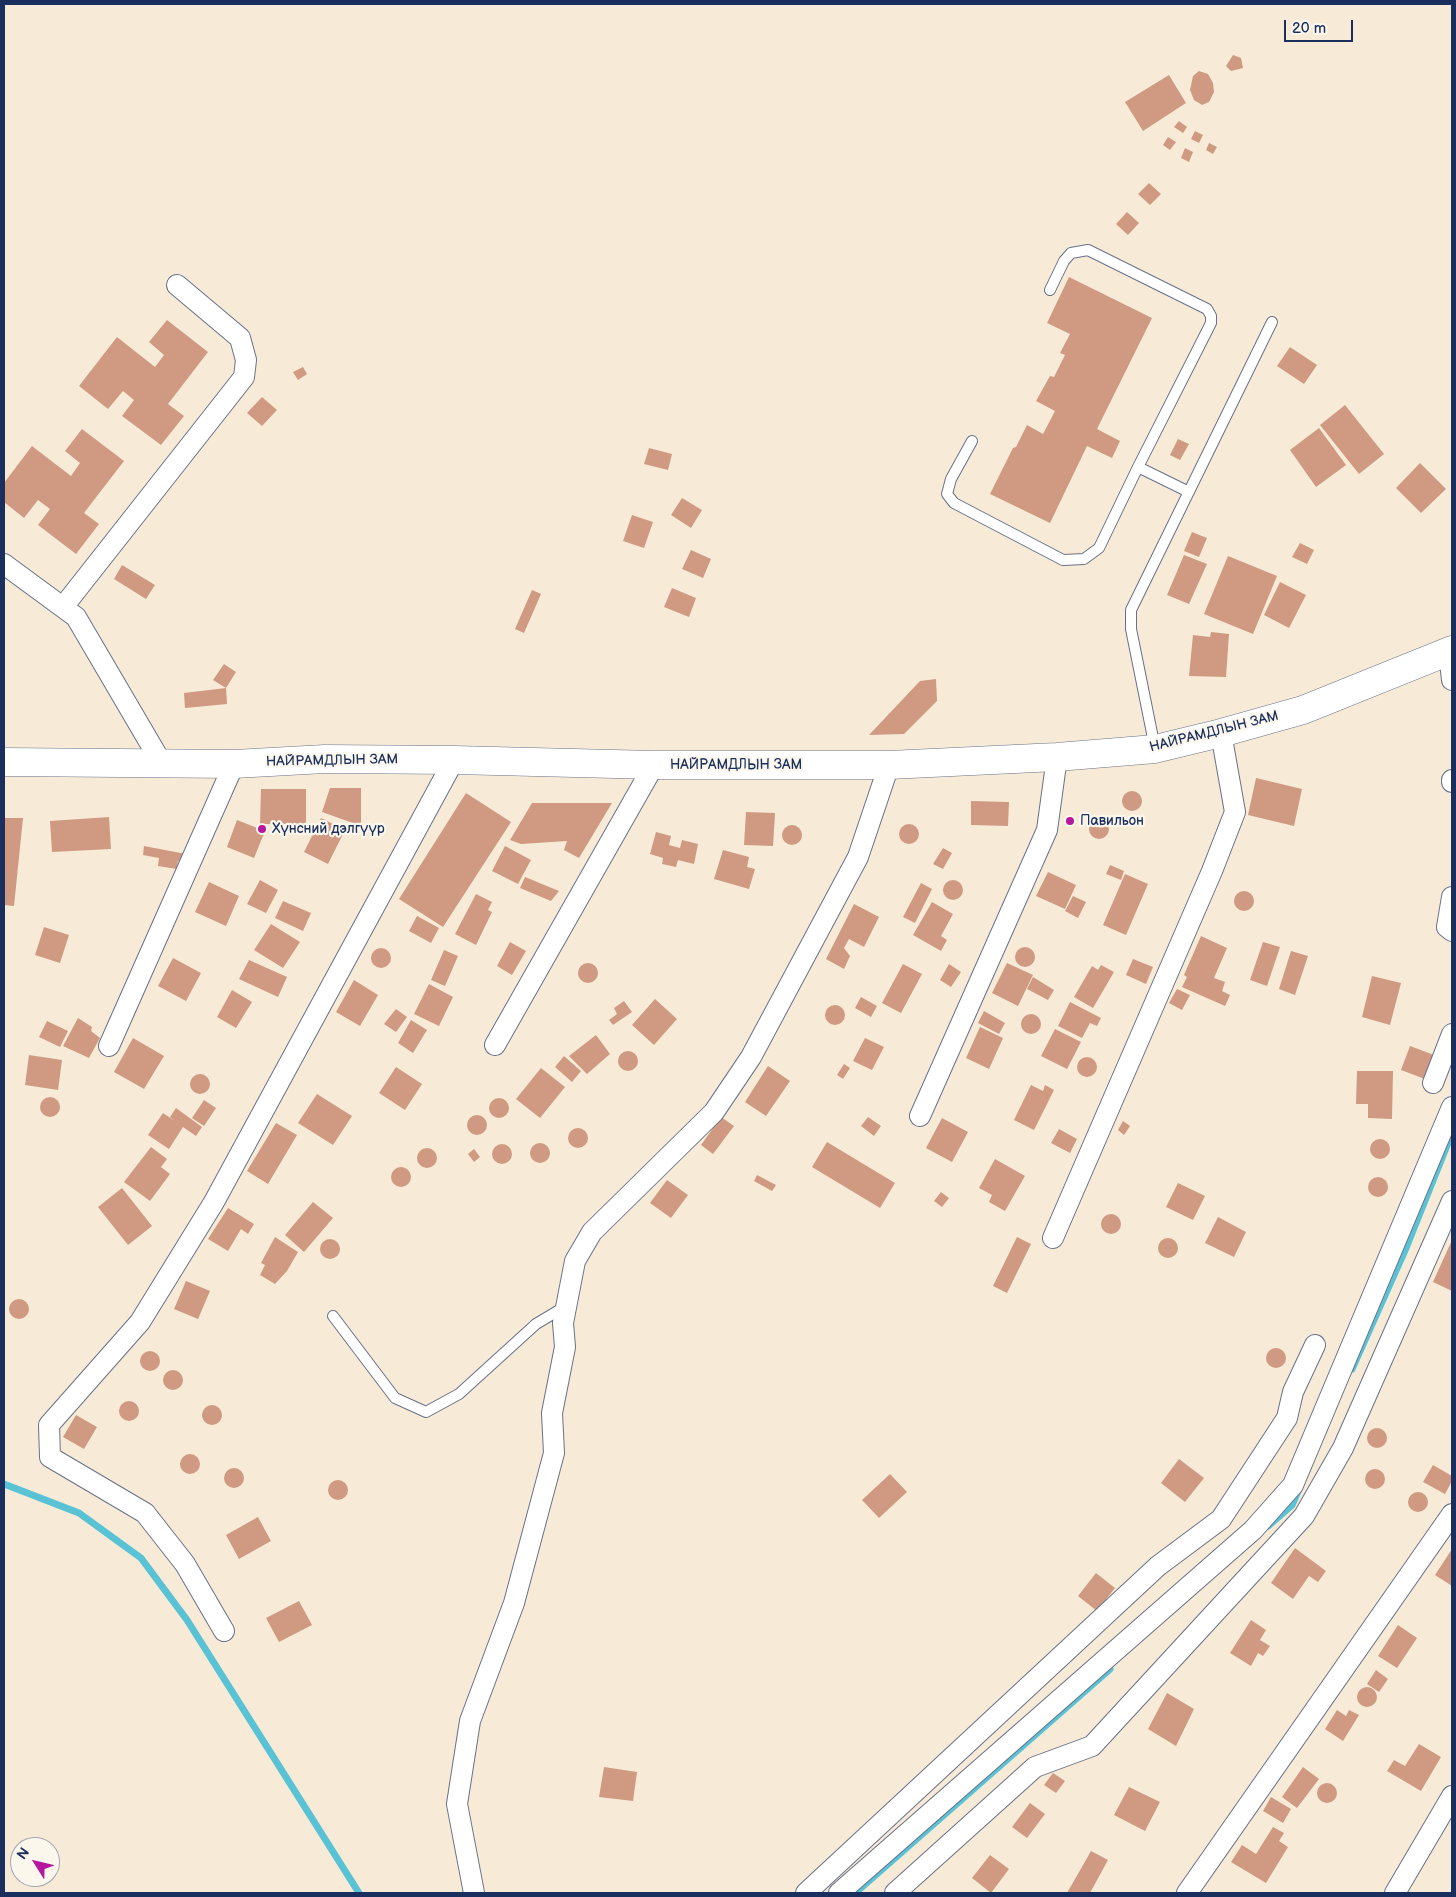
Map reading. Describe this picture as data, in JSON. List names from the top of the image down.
{
  "streets": {
    "main road": ["НАЙРАМДЛЫН ЗАМ"]
  },
  "places": ["Павильон", "Хүнсний дэлгүүр"],
  "scale_bar": "20 m",
  "north": "top left"
}
